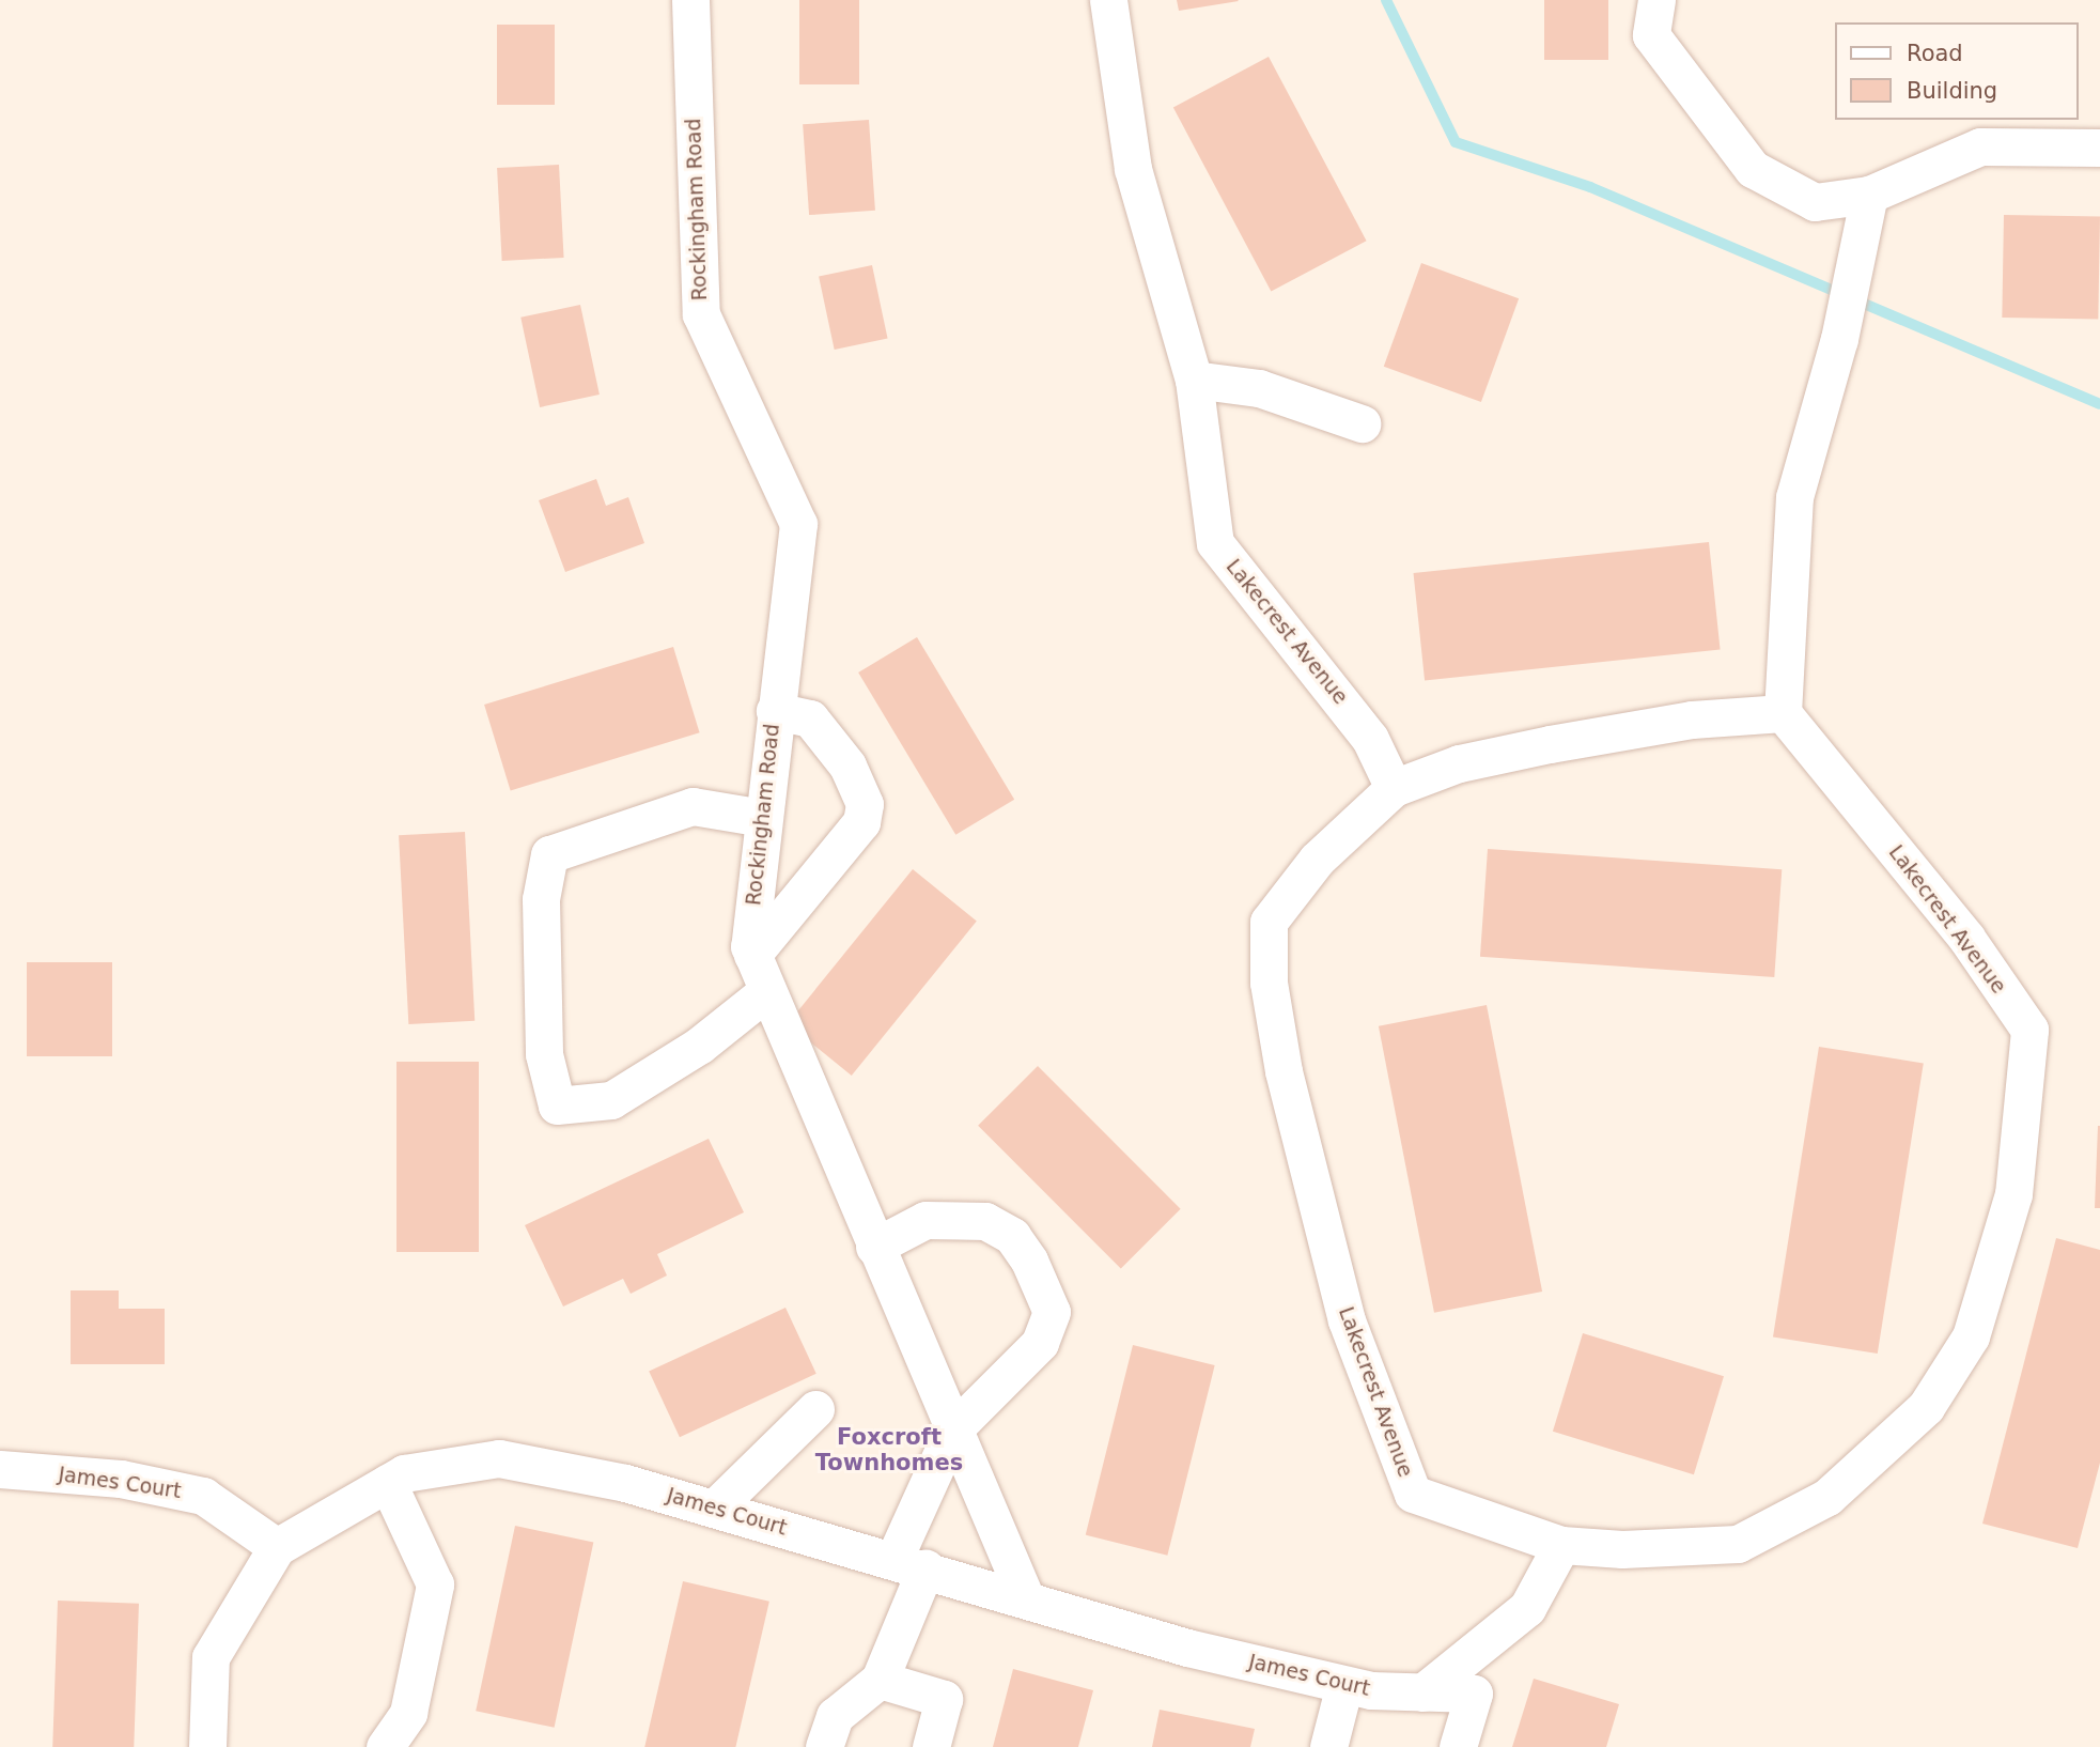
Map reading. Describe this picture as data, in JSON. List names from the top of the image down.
{
  "streets": {
    "street": ["Rockingham Road", "Lakecrest Avenue", "James Court"]
  },
  "crossings": [
    ["Rockingham Road", "James Court"]
  ],
  "districts": ["Foxcroft Townhomes"],
  "legend": ["Road", "Building"]
}
